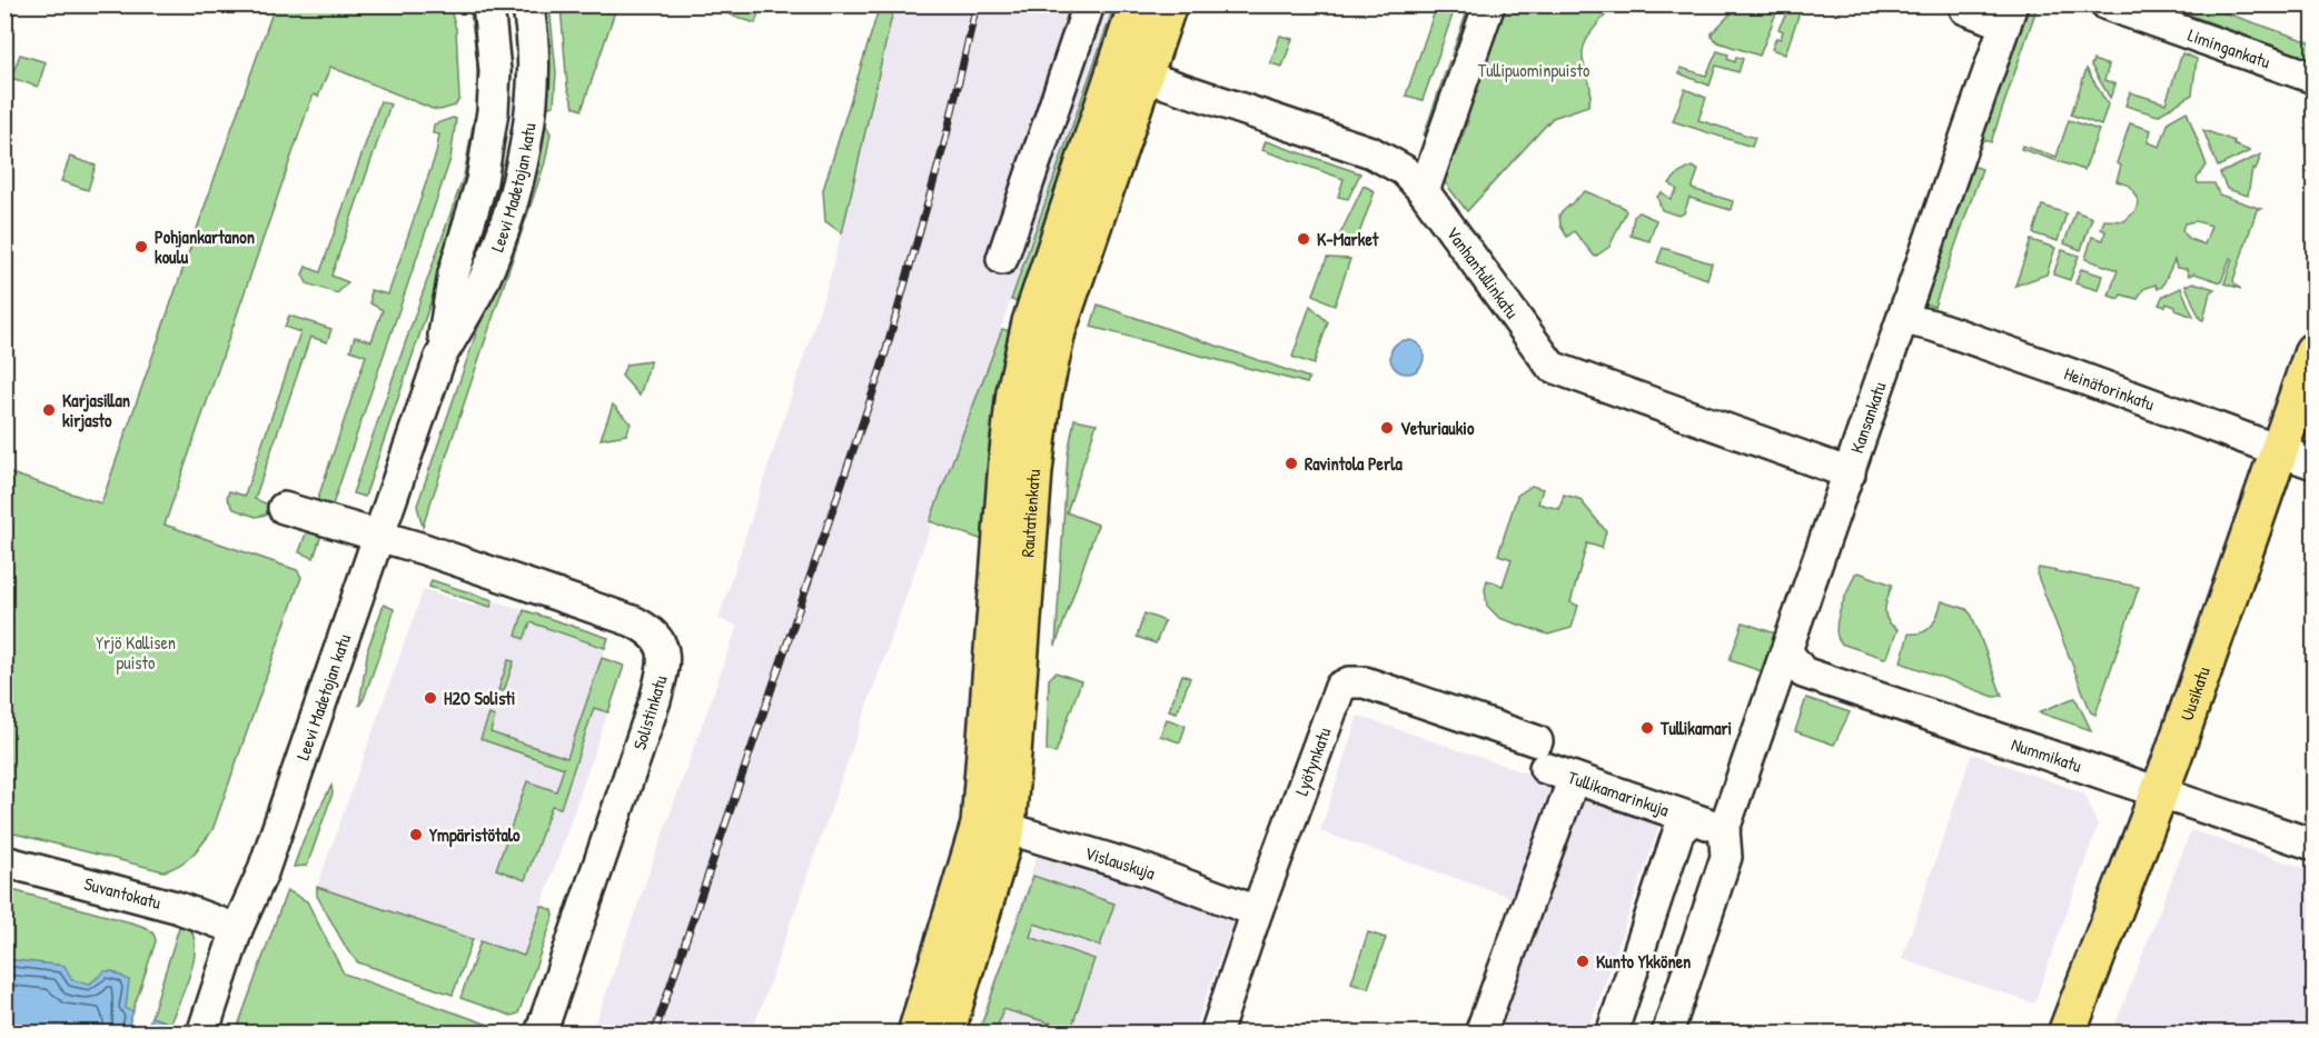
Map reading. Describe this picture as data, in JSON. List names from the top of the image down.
{
  "streets": {
    "main road": ["Rautatienkatu", "Uusikatu"],
    "street": [
      "Limingankatu",
      "Leevi Madetojan katu",
      "Vanhantullinkatu",
      "Heinätorinkatu",
      "Kansankatu",
      "Solistinkatu",
      "Nummikatu",
      "Lyötynkatu",
      "Tullikamarinkuja",
      "Vislauskuja",
      "Suvantokatu"
    ]
  },
  "crossings": [
    ["Leevi Madetojan katu", "Solistinkatu"],
    ["Leevi Madetojan katu", "Suvantokatu"],
    ["Vanhantullinkatu", "Kansankatu"],
    ["Vanhantullinkatu", "Rautatienkatu"],
    ["Heinätorinkatu", "Kansankatu"],
    ["Heinätorinkatu", "Uusikatu"],
    ["Kansankatu", "Nummikatu"],
    ["Rautatienkatu", "Vislauskuja"],
    ["Uusikatu", "Nummikatu"],
    ["Lyötynkatu", "Tullikamarinkuja"],
    ["Lyötynkatu", "Vislauskuja"]
  ],
  "parks": ["Tullipuominpuisto", "Yrjö Kallisen puisto"],
  "places": [
    "K-Market",
    "Pohjankartanon koulu",
    "Karjasillan kirjasto",
    "Veturiaukio",
    "Ravintola Perla",
    "H2O Solisti",
    "Tullikamari",
    "Ympäristötalo",
    "Kunto Ykkönen"
  ]
}
